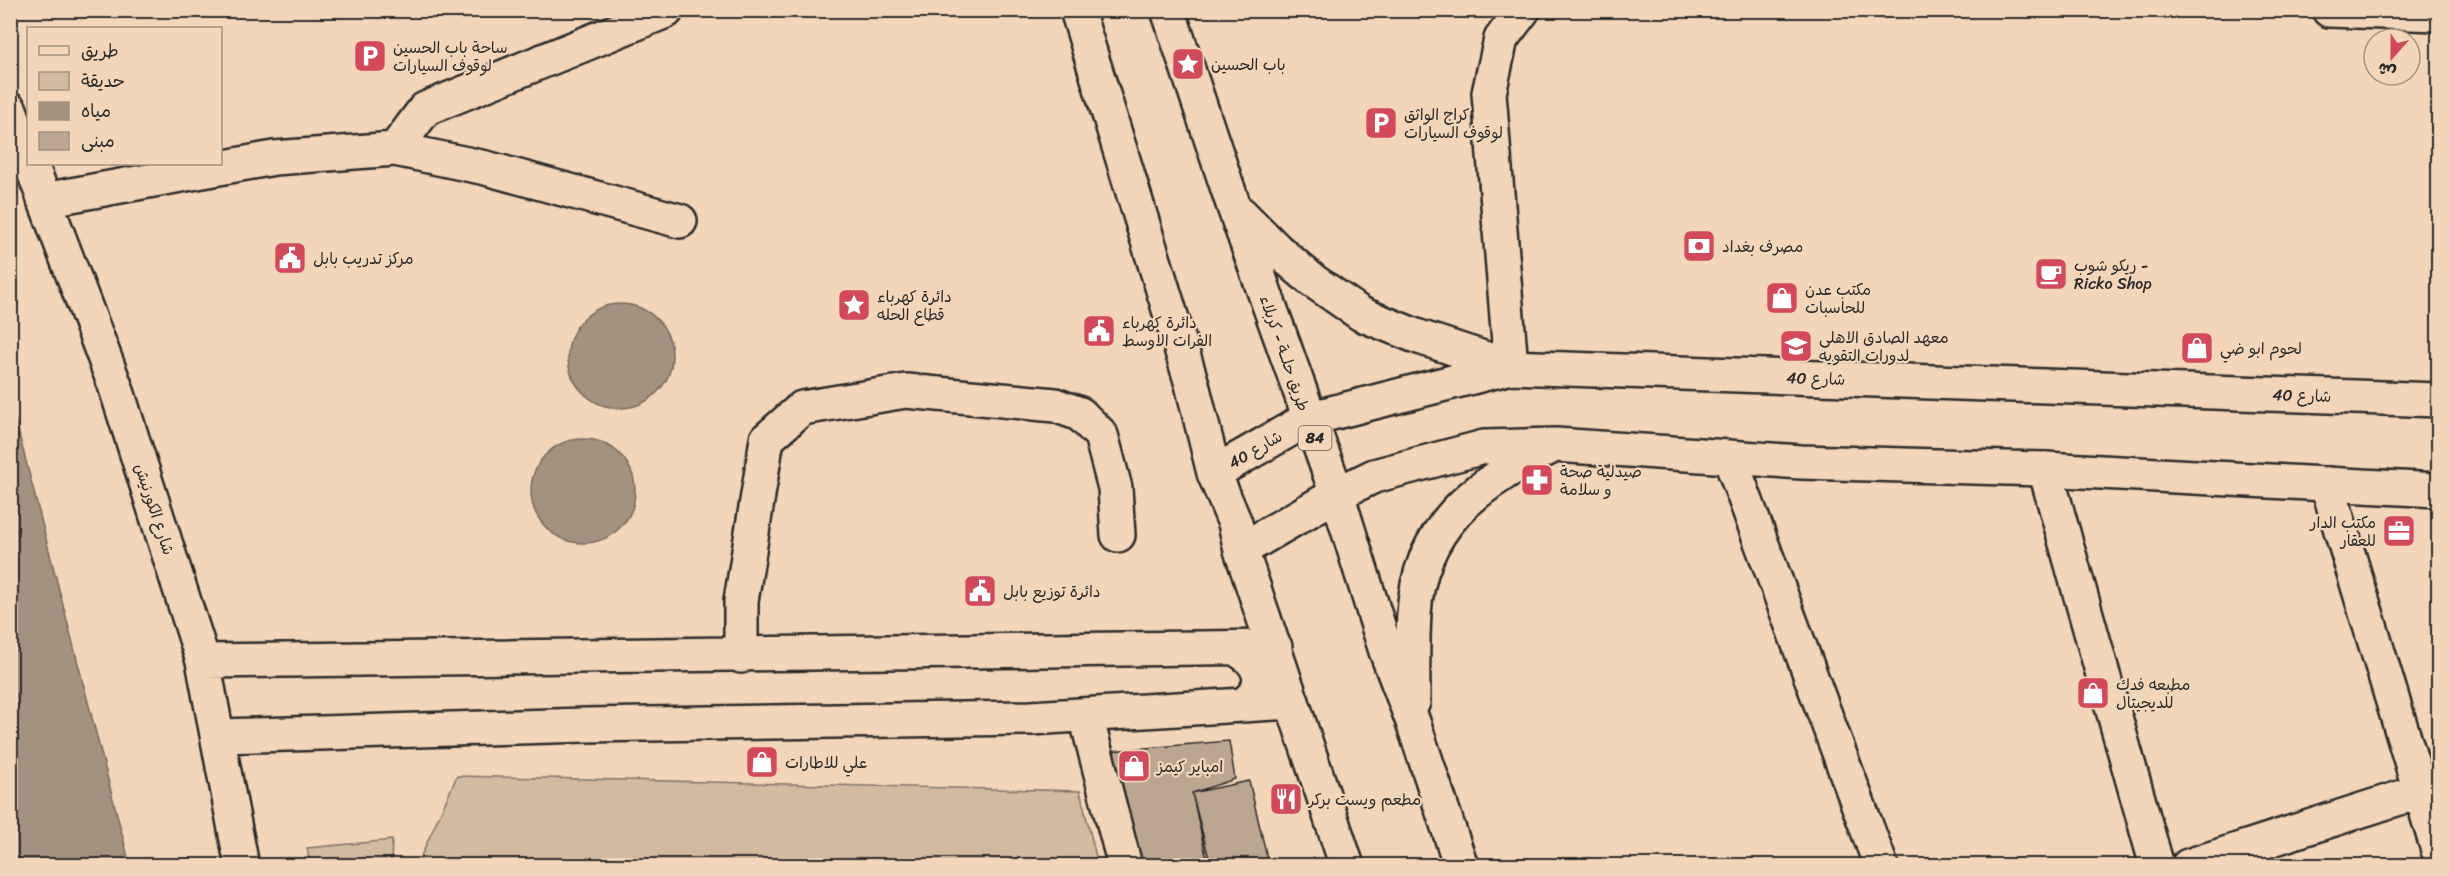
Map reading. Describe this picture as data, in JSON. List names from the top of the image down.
{
  "streets": {
    "street": [
      "طريق حلــة - كربلاء",
      "شارع 40",
      "84",
      "شارع الكورنيش"
    ]
  },
  "crossings": [
    ["طريق حلــة - كربلاء", "شارع 40"]
  ],
  "places": {
    "parking": ["ساحة باب الحسين لوقوف السيارات", "كراج الواثق لوقوف السيارات"],
    "place": ["باب الحسين", "دائرة كهرباء قطاع الحله"],
    "bank": ["مصرف بغداد"],
    "public building": ["مركز تدريب بابل", "دائرة كهرباء الفرات الاوسط", "دائرة توزيع بابل"],
    "cafe": ["ريكو شوب - Ricko Shop"],
    "shop": [
      "مكتب عدن للحاسبات",
      "لحوم ابو ضي",
      "مطبعه فدك للديجيتال",
      "علي للاطارات",
      "امباير كيمز"
    ],
    "school or university": ["معهد الصادق الاهلي لدورات التقويه"],
    "pharmacy": ["صيدلية صحة و سلامة"],
    "office": ["مكتب الدار للعقار"],
    "restaurant": ["مطعم ويست بركر"]
  },
  "legend": [
    "طريق",
    "حديقة",
    "مياه",
    "مبنى"
  ],
  "north": "bottom"
}
